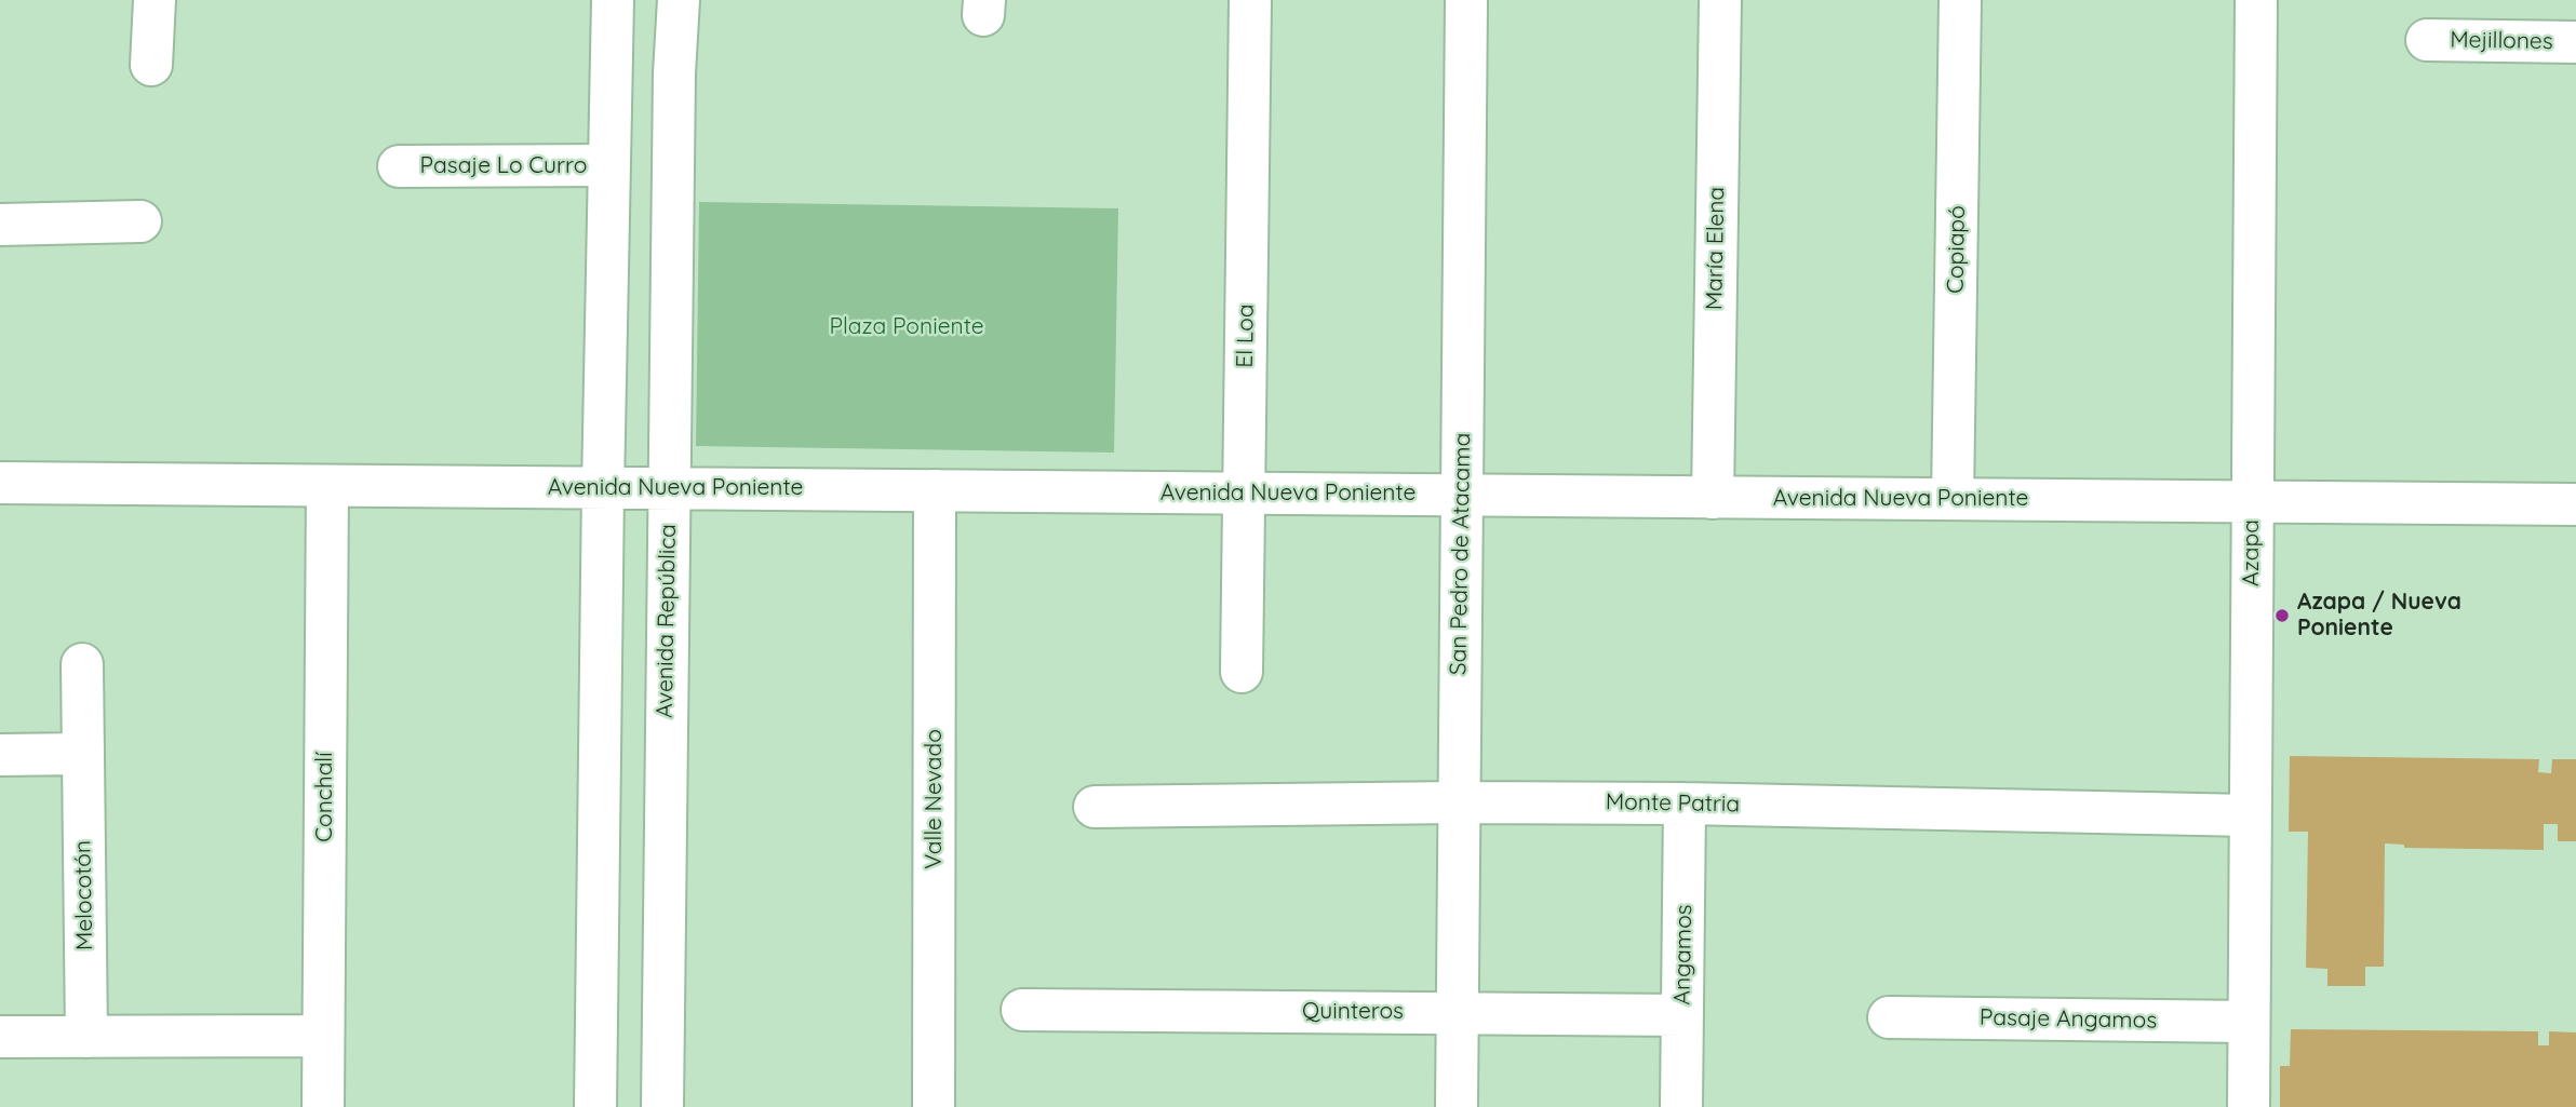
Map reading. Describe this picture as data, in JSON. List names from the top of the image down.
{
  "streets": {
    "street": [
      "Mejillones",
      "Pasaje Lo Curro",
      "María Elena",
      "Copiapó",
      "El Loa",
      "Avenida Nueva Poniente",
      "Azapa",
      "San Pedro de Atacama",
      "Avenida República",
      "Conchalí",
      "Valle Nevado",
      "Monte Patria",
      "Melocotón",
      "Angamos",
      "Quinteros",
      "Pasaje Angamos"
    ]
  },
  "crossings": [
    ["María Elena", "Avenida Nueva Poniente"],
    ["Copiapó", "Avenida Nueva Poniente"],
    ["El Loa", "Avenida Nueva Poniente"],
    ["Avenida Nueva Poniente", "Azapa"],
    ["Avenida Nueva Poniente", "San Pedro de Atacama"],
    ["Avenida Nueva Poniente", "Avenida República"],
    ["Avenida Nueva Poniente", "Conchalí"],
    ["Avenida Nueva Poniente", "Valle Nevado"],
    ["Azapa", "Monte Patria"],
    ["Azapa", "Pasaje Angamos"],
    ["San Pedro de Atacama", "Monte Patria"],
    ["San Pedro de Atacama", "Quinteros"],
    ["Monte Patria", "Angamos"],
    ["Angamos", "Quinteros"]
  ],
  "parks": ["Plaza Poniente"],
  "places": ["Azapa / Nueva Poniente"]
}
